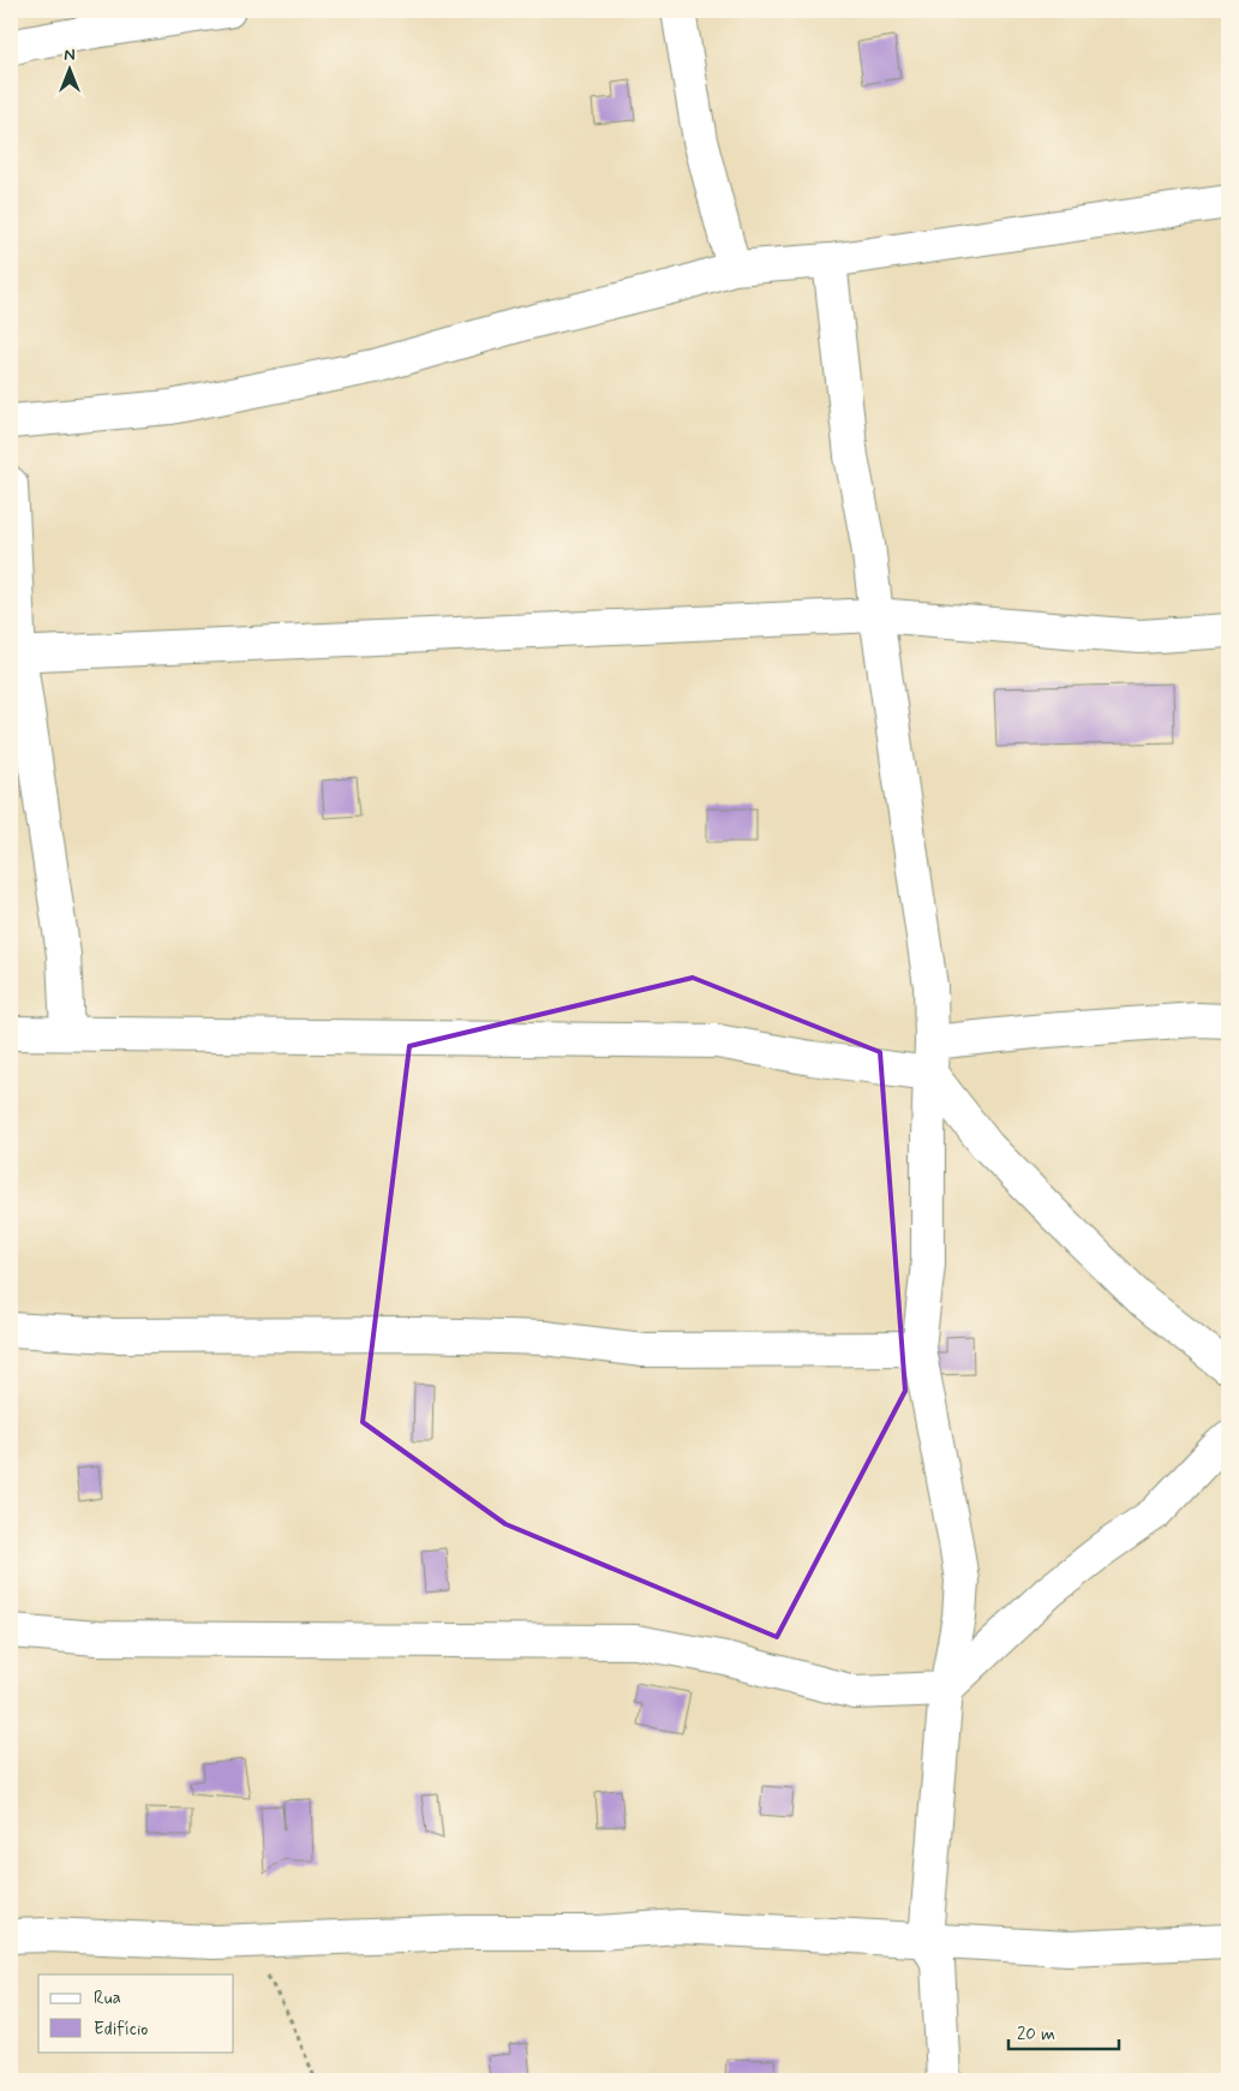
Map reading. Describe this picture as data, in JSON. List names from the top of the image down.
{
  "legend": ["Rua", "Edifício"],
  "scale_bar": "20 m",
  "north": "top"
}
